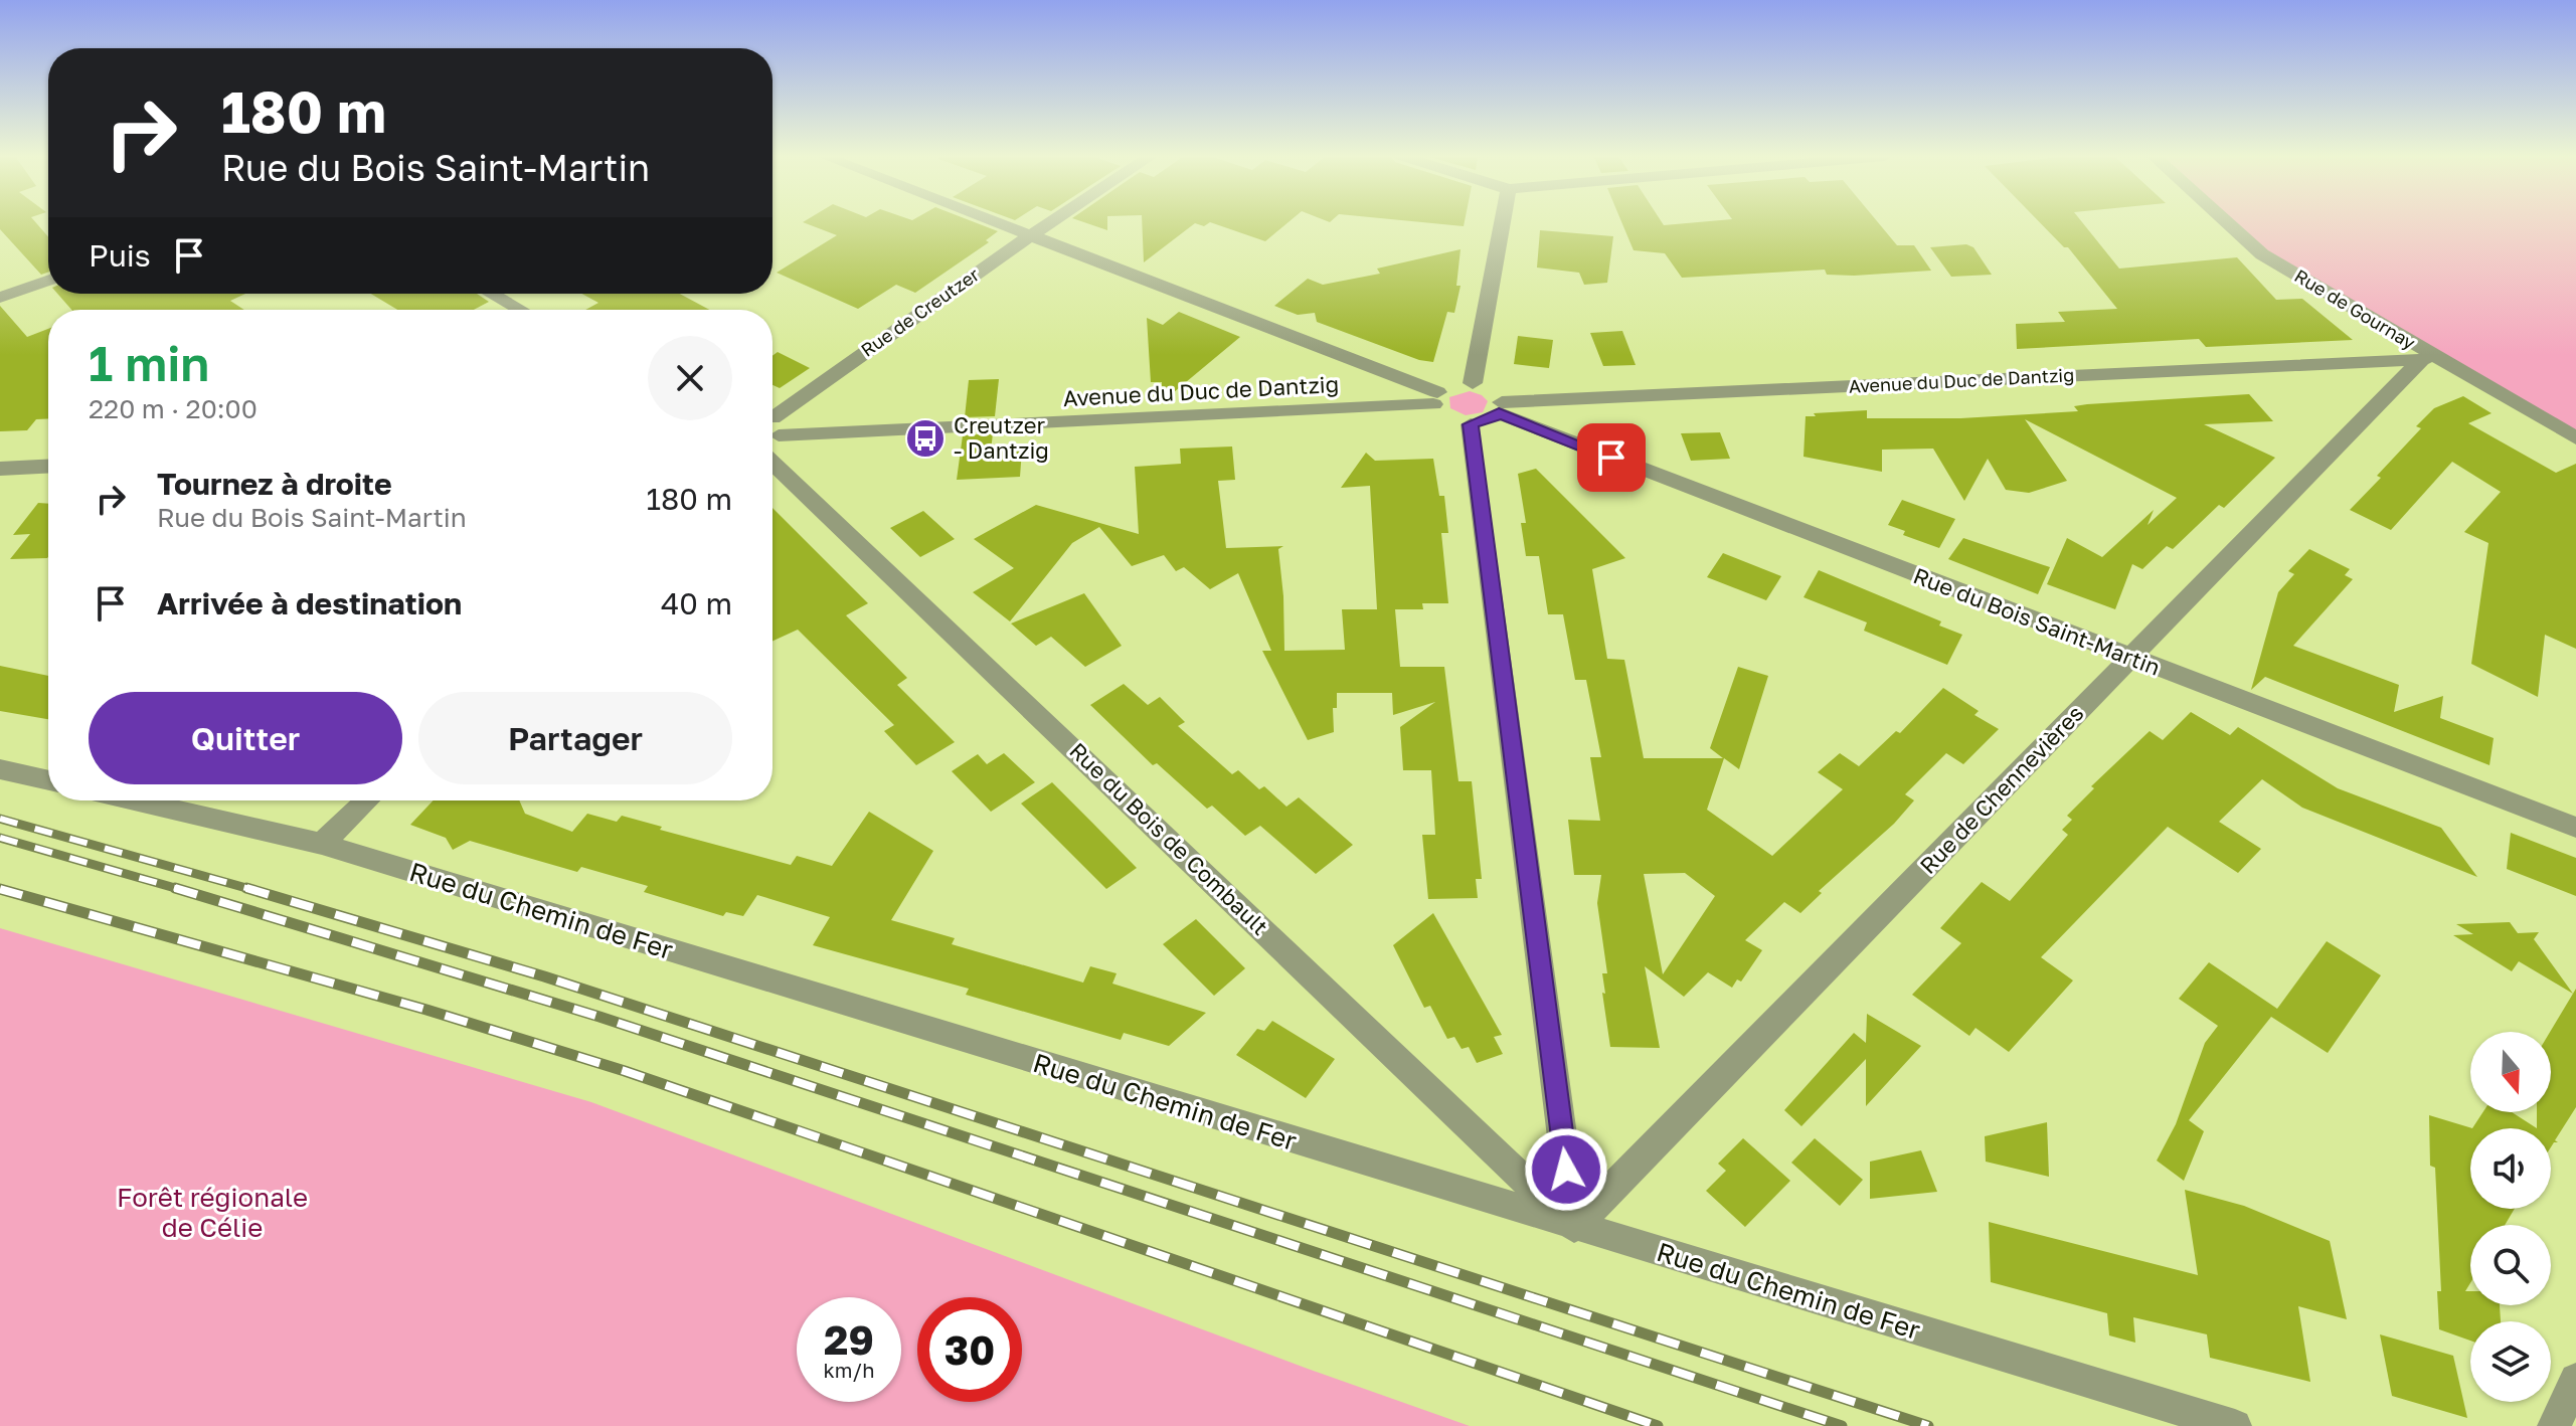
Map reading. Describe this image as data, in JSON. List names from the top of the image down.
{
  "streets": {
    "street": [
      "Rue de Gournay",
      "Rue de Creutzer",
      "Avenue du Duc de Dantzig",
      "Rue du Bois Saint-Martin",
      "Rue de Chennevières",
      "Rue du Bois de Combault",
      "Rue du Chemin de Fer"
    ]
  },
  "crossings": [
    ["Rue de Gournay", "Avenue du Duc de Dantzig"],
    ["Rue de Gournay", "Rue de Chennevières"],
    ["Avenue du Duc de Dantzig", "Rue du Bois Saint-Martin"],
    ["Avenue du Duc de Dantzig", "Rue de Chennevières"],
    ["Rue du Bois Saint-Martin", "Rue de Chennevières"],
    ["Rue de Chennevières", "Rue du Bois de Combault"],
    ["Rue de Chennevières", "Rue du Chemin de Fer"],
    ["Rue du Bois de Combault", "Rue du Chemin de Fer"]
  ],
  "parks": ["Forêt régionale de Célie"],
  "places": {
    "bus stop": ["Creutzer - Dantzig"]
  },
  "north": "bottom",
  "page": {
    "turn": ["180 m", "Rue du Bois Saint-Martin"],
    "then": "Puis",
    "heading": ["1 min", "220 m · 20:00"],
    "list": [
      {
        "name": "Tournez à droite",
        "note": "Rue du Bois Saint-Martin",
        "value": "180 m"
      },
      {
        "name": "Arrivée à destination",
        "value": "40 m"
      }
    ],
    "buttons": ["Quitter", "Partager"],
    "speed": "29 km/h",
    "limit": "30"
  }
}
